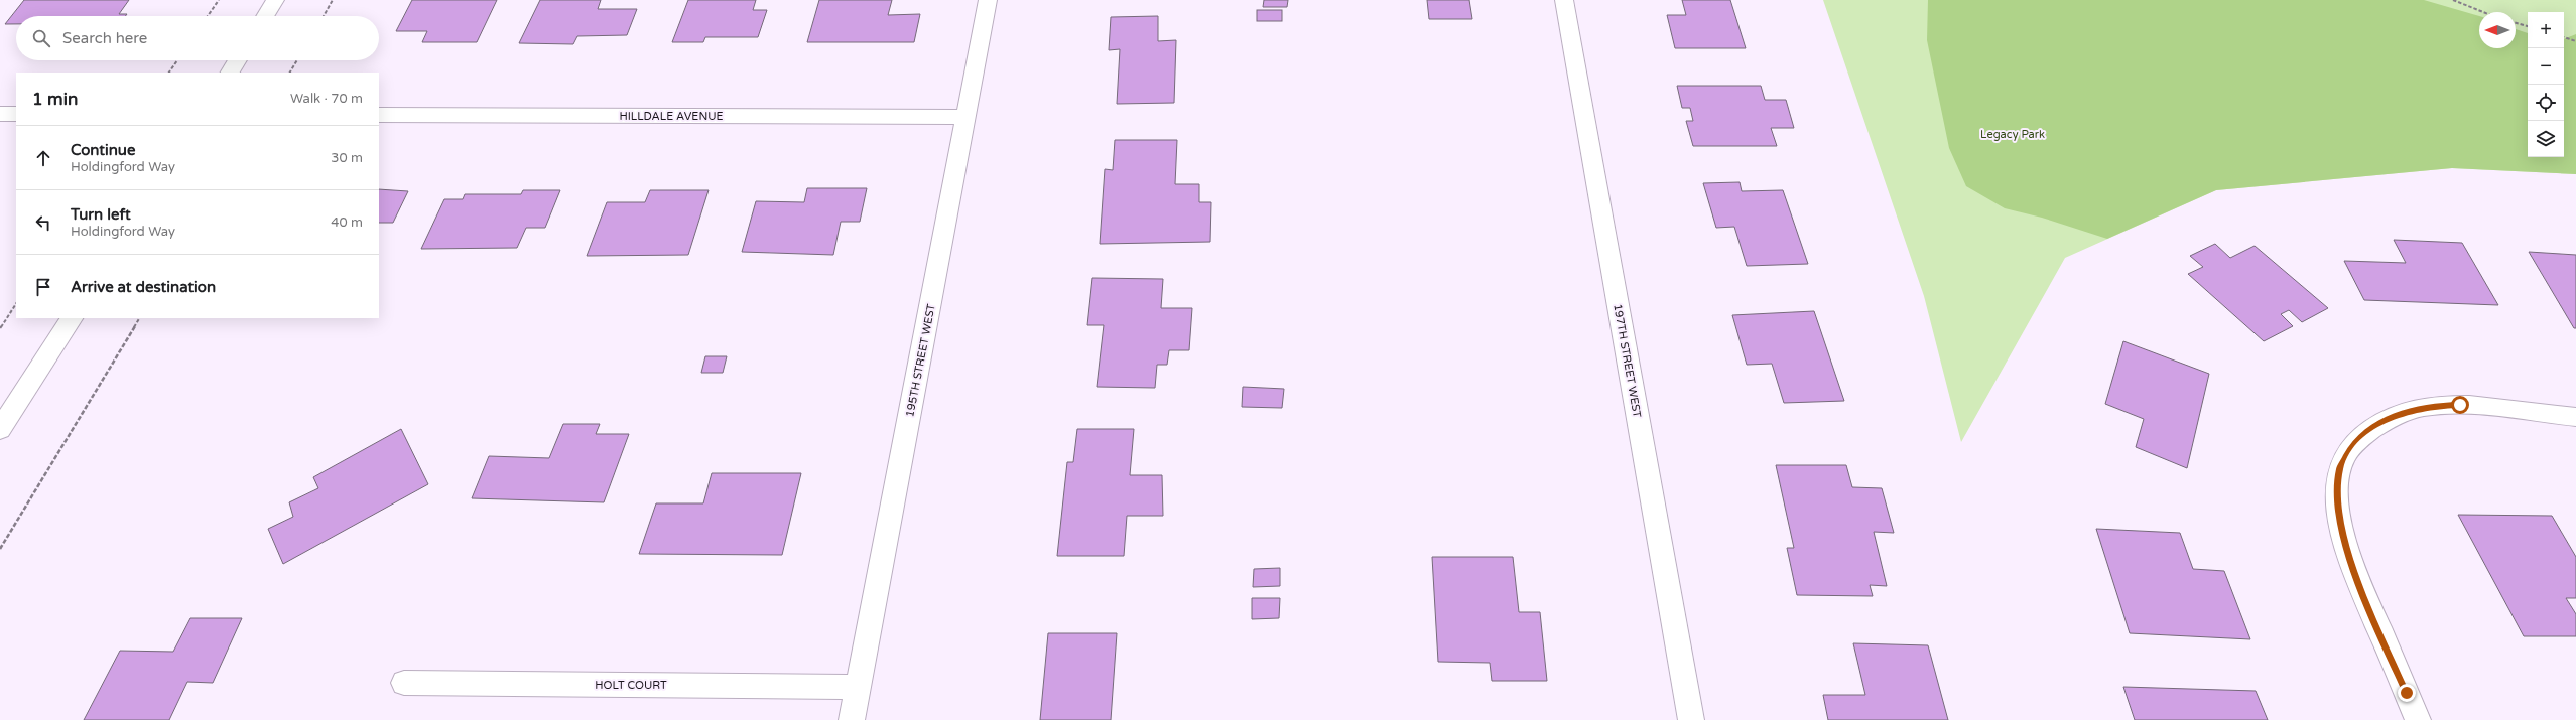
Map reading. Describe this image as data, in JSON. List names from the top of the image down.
{
  "streets": {
    "street": [
      "HILLDALE AVENUE",
      "195TH STREET WEST",
      "197TH STREET WEST",
      "HOLT COURT"
    ]
  },
  "crossings": [
    ["HILLDALE AVENUE", "195TH STREET WEST"],
    ["195TH STREET WEST", "HOLT COURT"]
  ],
  "parks": ["Legacy Park"],
  "north": "left",
  "page": {
    "map_buttons": ["+", "−"],
    "search": "Search here",
    "heading": ["1 min", "Walk · 70 m"],
    "list": [
      ["Continue", "Holdingford Way", "30 m"],
      ["Turn left", "Holdingford Way", "40 m"],
      "Arrive at destination"
    ]
  }
}
